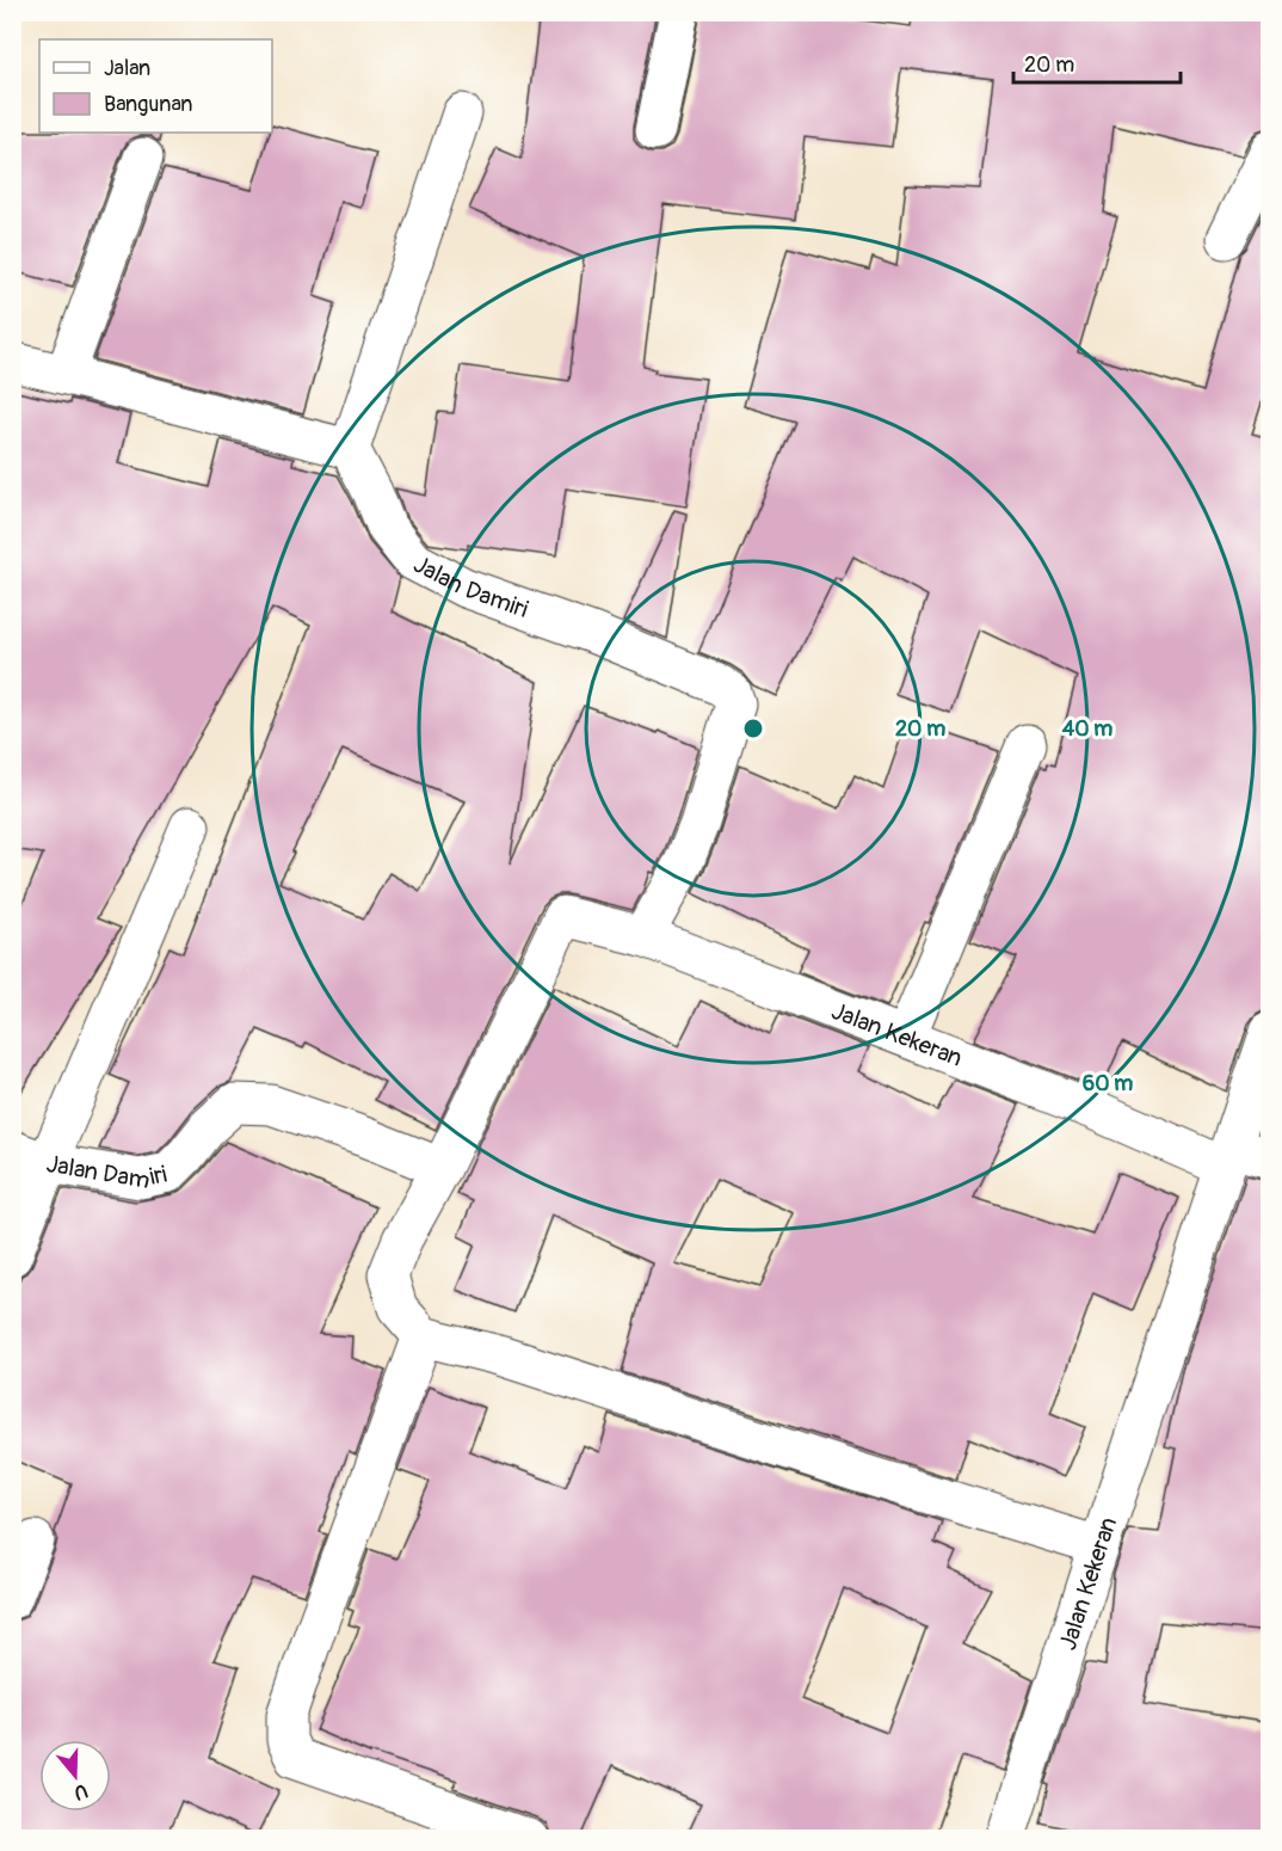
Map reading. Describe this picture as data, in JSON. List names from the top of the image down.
{
  "streets": {
    "street": ["Jalan Damiri", "Jalan Kekeran"]
  },
  "crossings": [
    ["Jalan Damiri", "Jalan Kekeran"]
  ],
  "legend": ["Jalan", "Bangunan"],
  "scale_bar": "20 m",
  "north": "bottom",
  "rings": ["20 m", "40 m", "60 m"]
}
